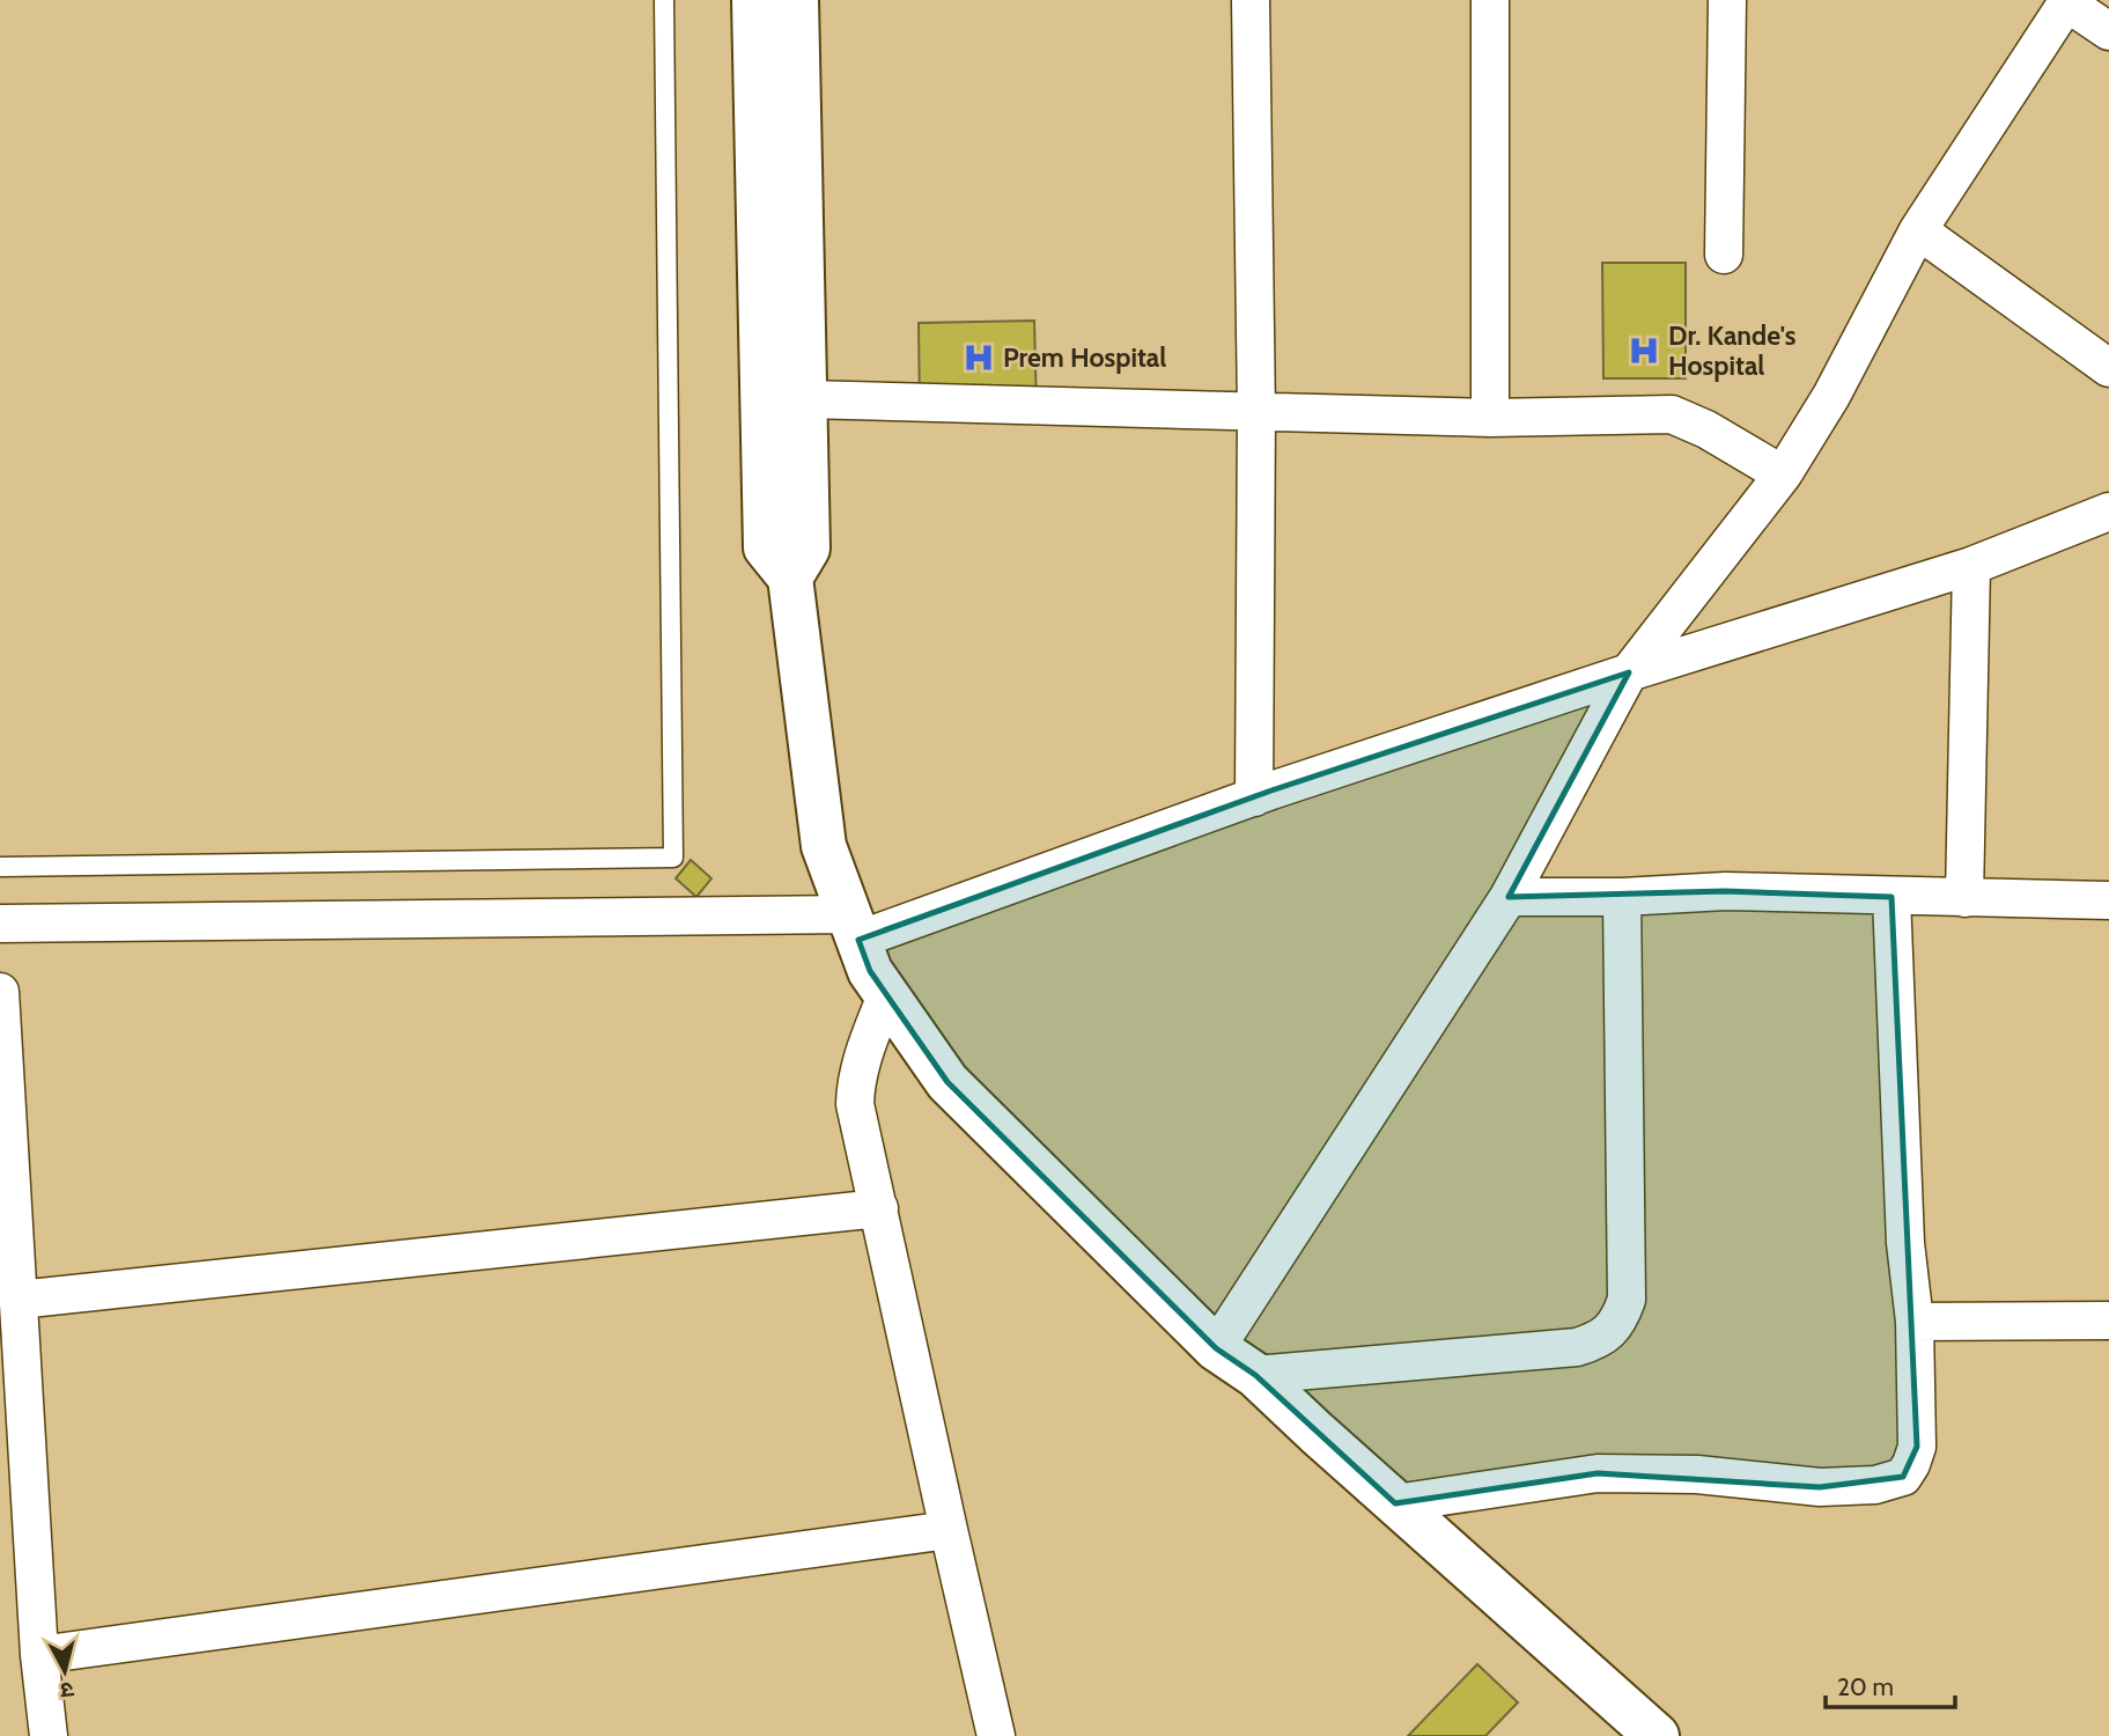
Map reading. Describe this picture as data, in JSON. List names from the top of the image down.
{
  "places": {
    "hospital": ["Dr. Kande's Hospital", "Prem Hospital"]
  },
  "scale_bar": "20 m",
  "north": "bottom"
}
